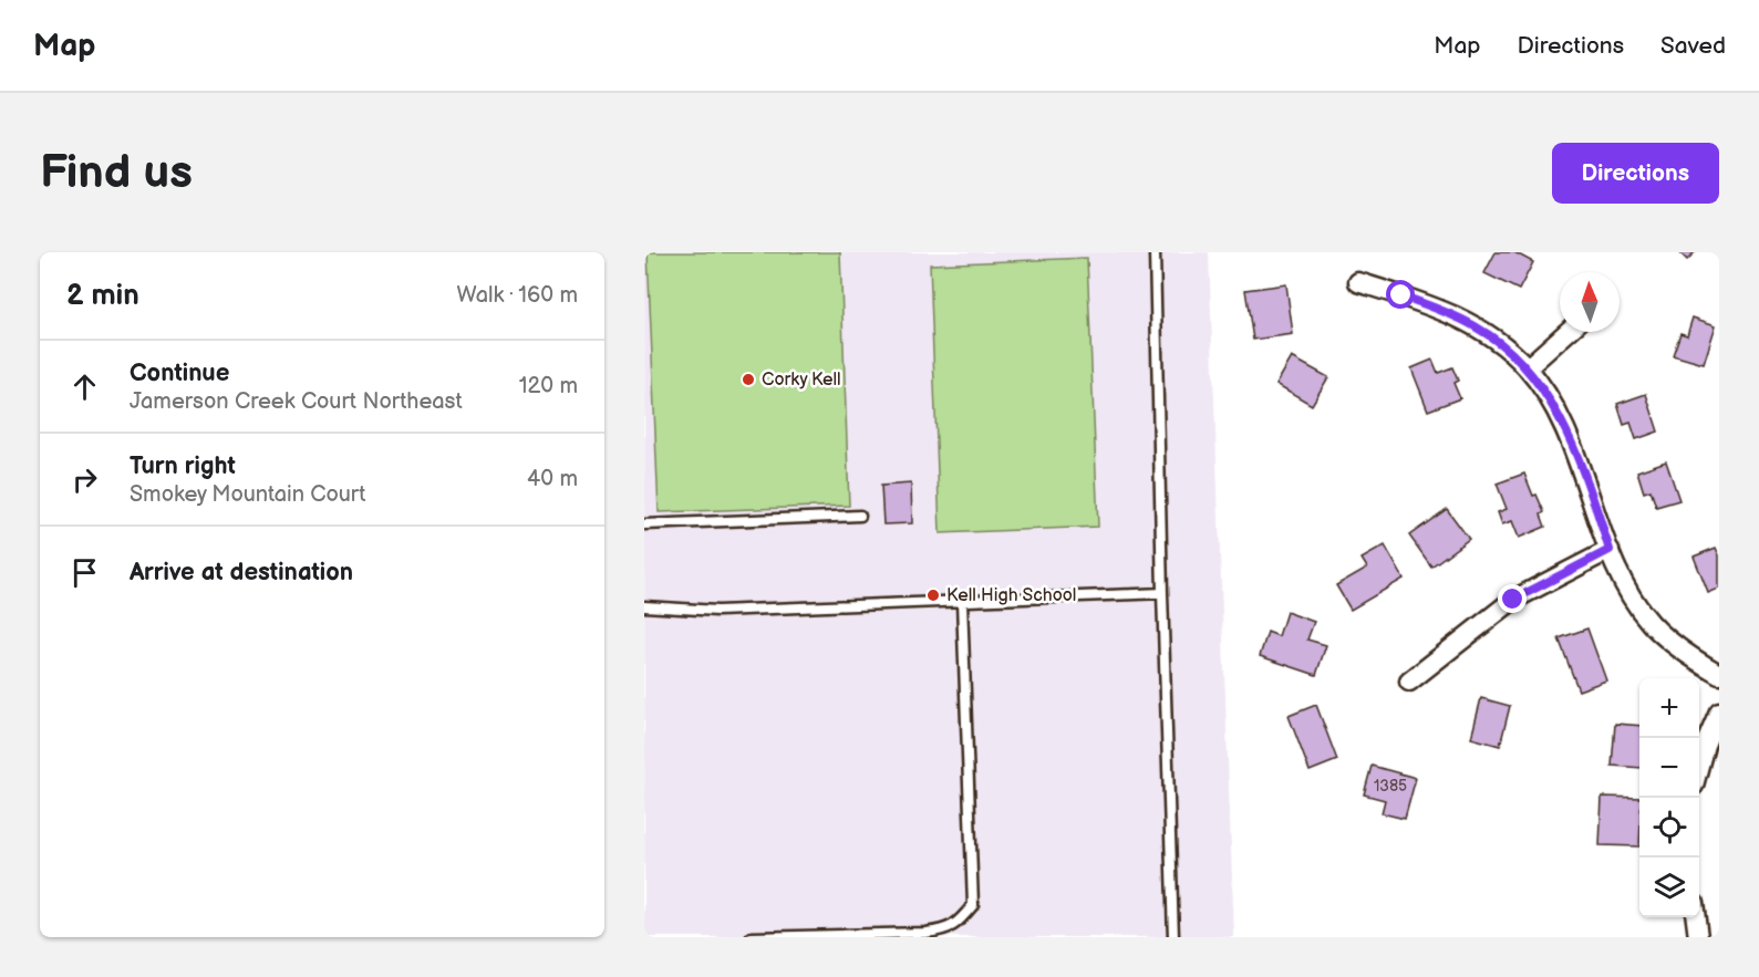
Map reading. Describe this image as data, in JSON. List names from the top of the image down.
{
  "places": ["Corky Kell", "Kell High School"],
  "house_numbers": ["1385"],
  "north": "top",
  "page": {
    "header": "Map",
    "nav": ["Map", "Directions", "Saved"],
    "buttons": "Directions",
    "title": "Find us",
    "heading": ["2 min", "Walk · 160 m"],
    "list": [
      ["Continue", "Jamerson Creek Court Northeast", "120 m"],
      ["Turn right", "Smokey Mountain Court", "40 m"],
      "Arrive at destination"
    ],
    "map_buttons": ["+", "−"]
  }
}
